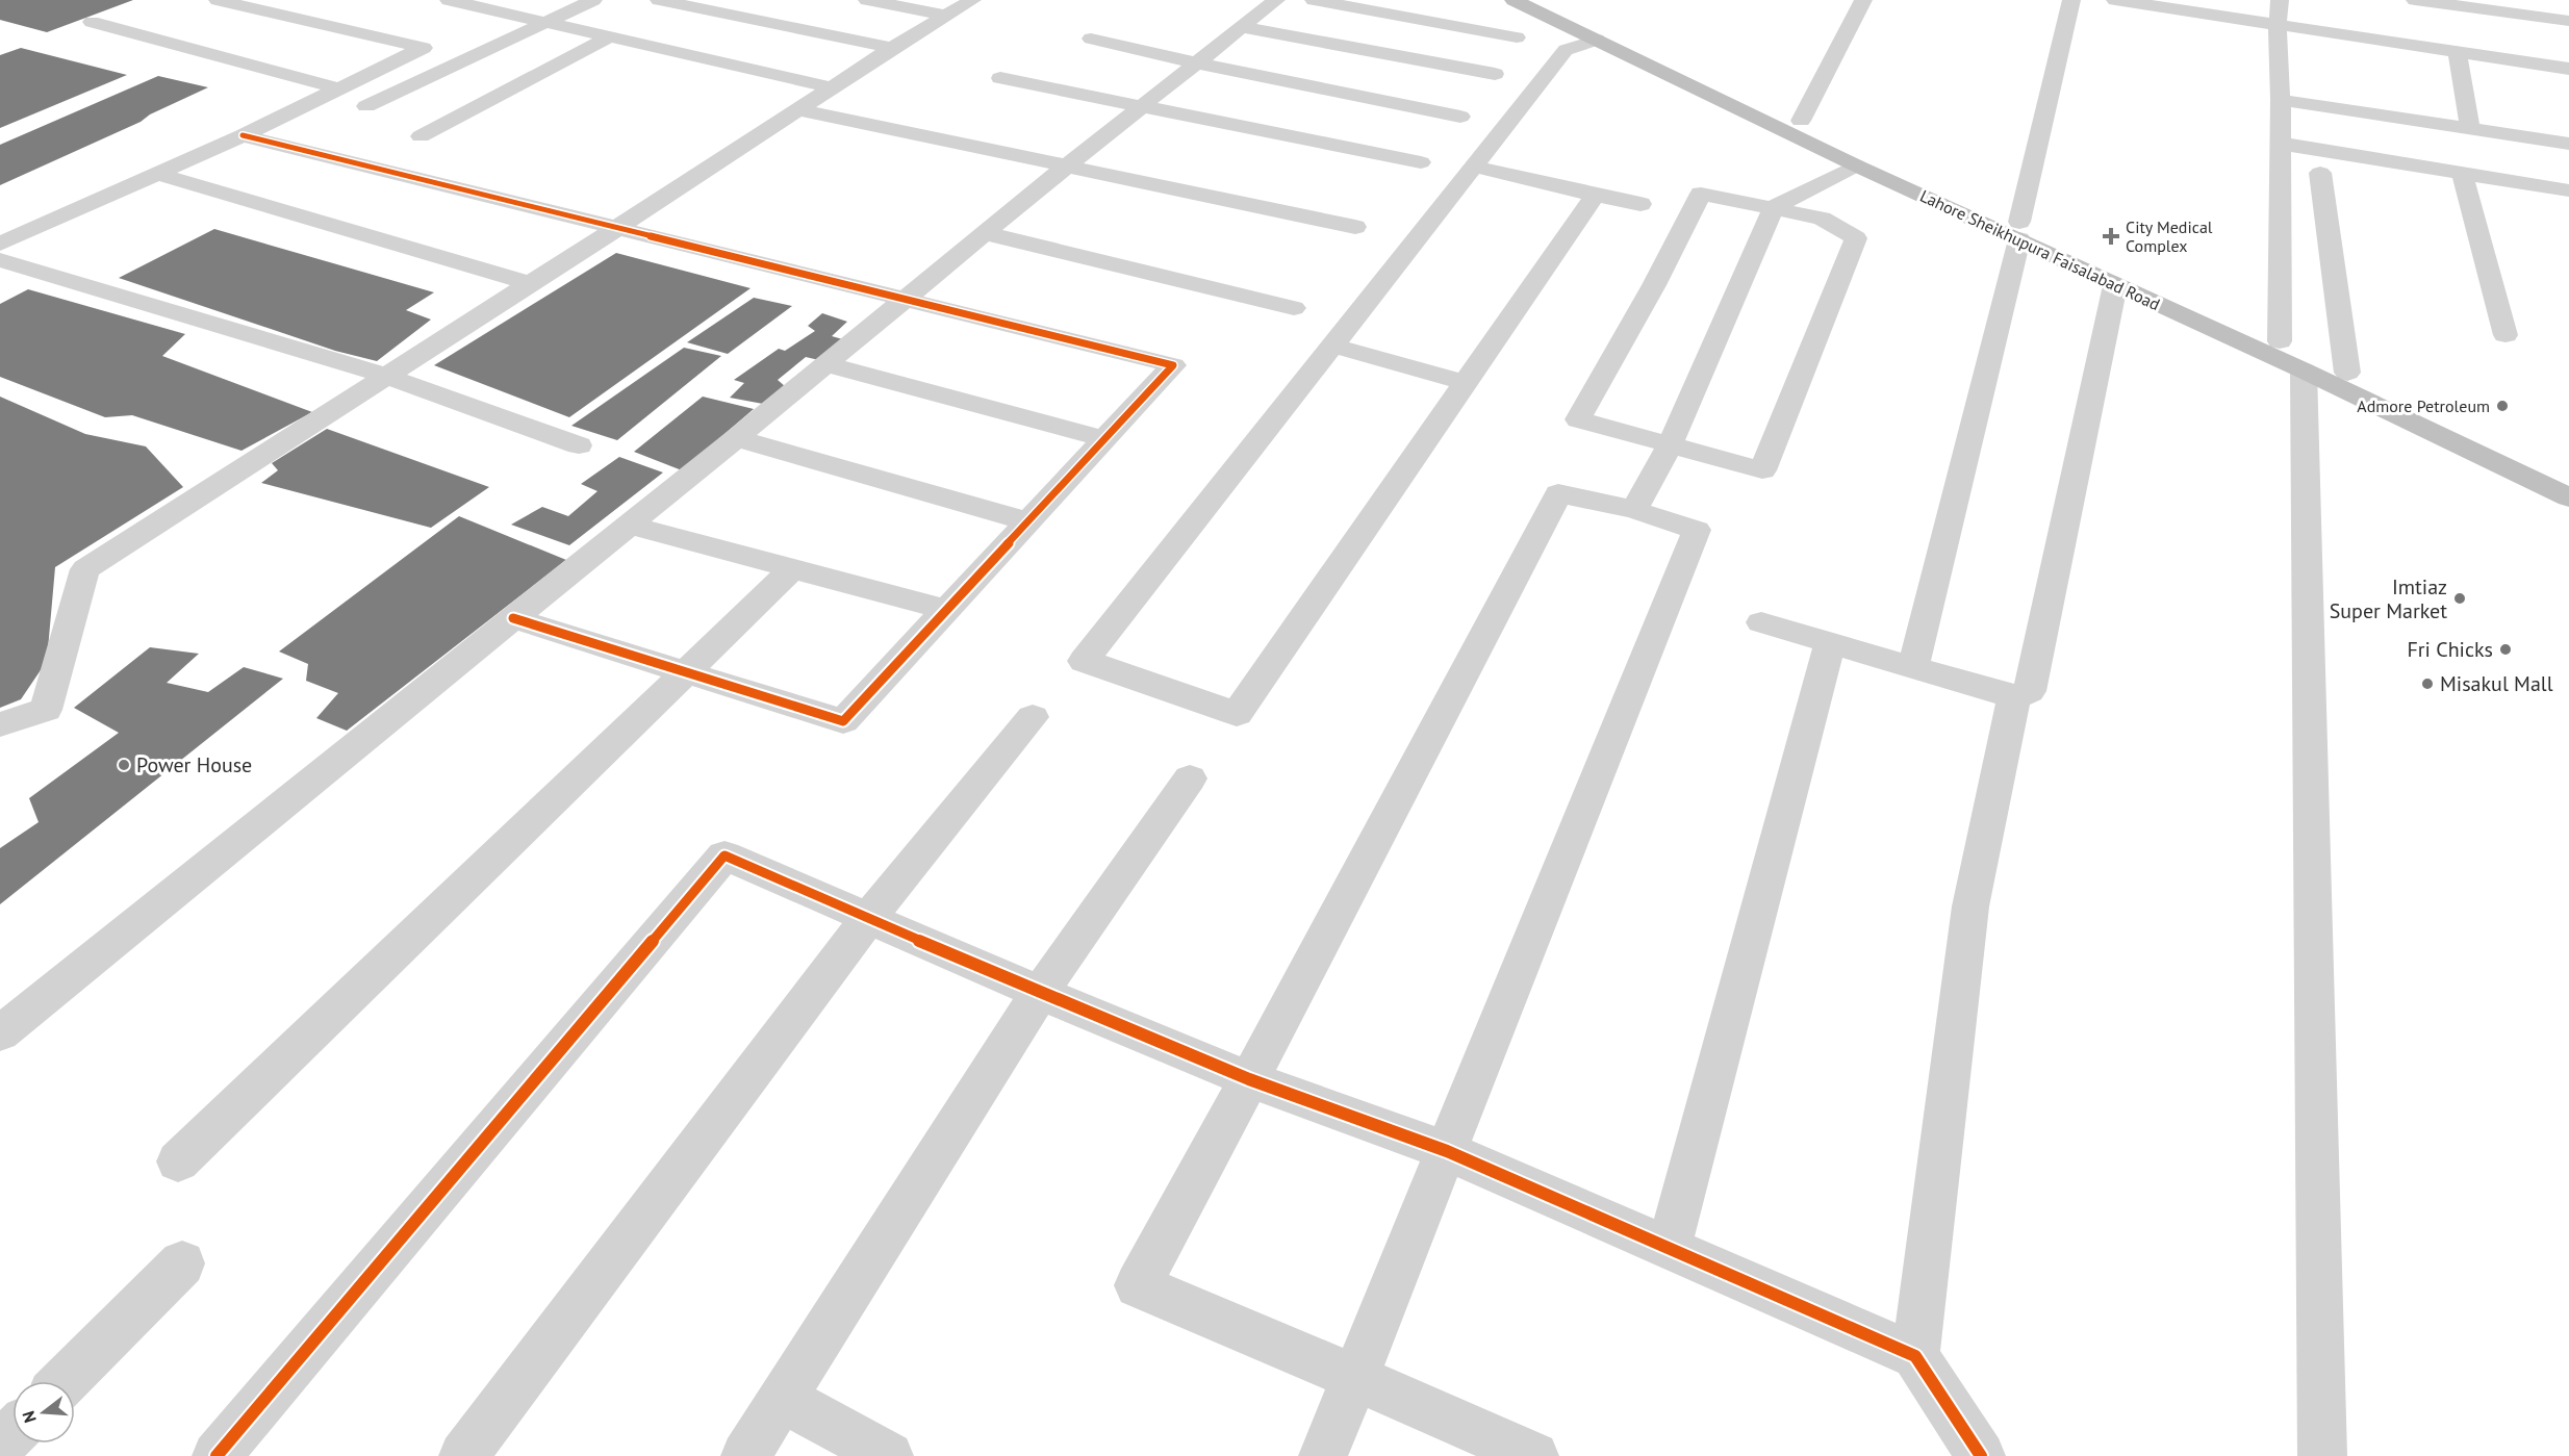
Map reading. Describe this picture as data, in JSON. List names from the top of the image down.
{
  "streets": {
    "highway": ["Lahore Sheikhupura Faisalabad Road"]
  },
  "places": {
    "health": ["City Medical Complex"],
    "other": [
      "Admore Petroleum",
      "Imtiaz Super Market",
      "Fri Chicks",
      "Misakul Mall",
      "Power House"
    ]
  },
  "north": "left"
}
